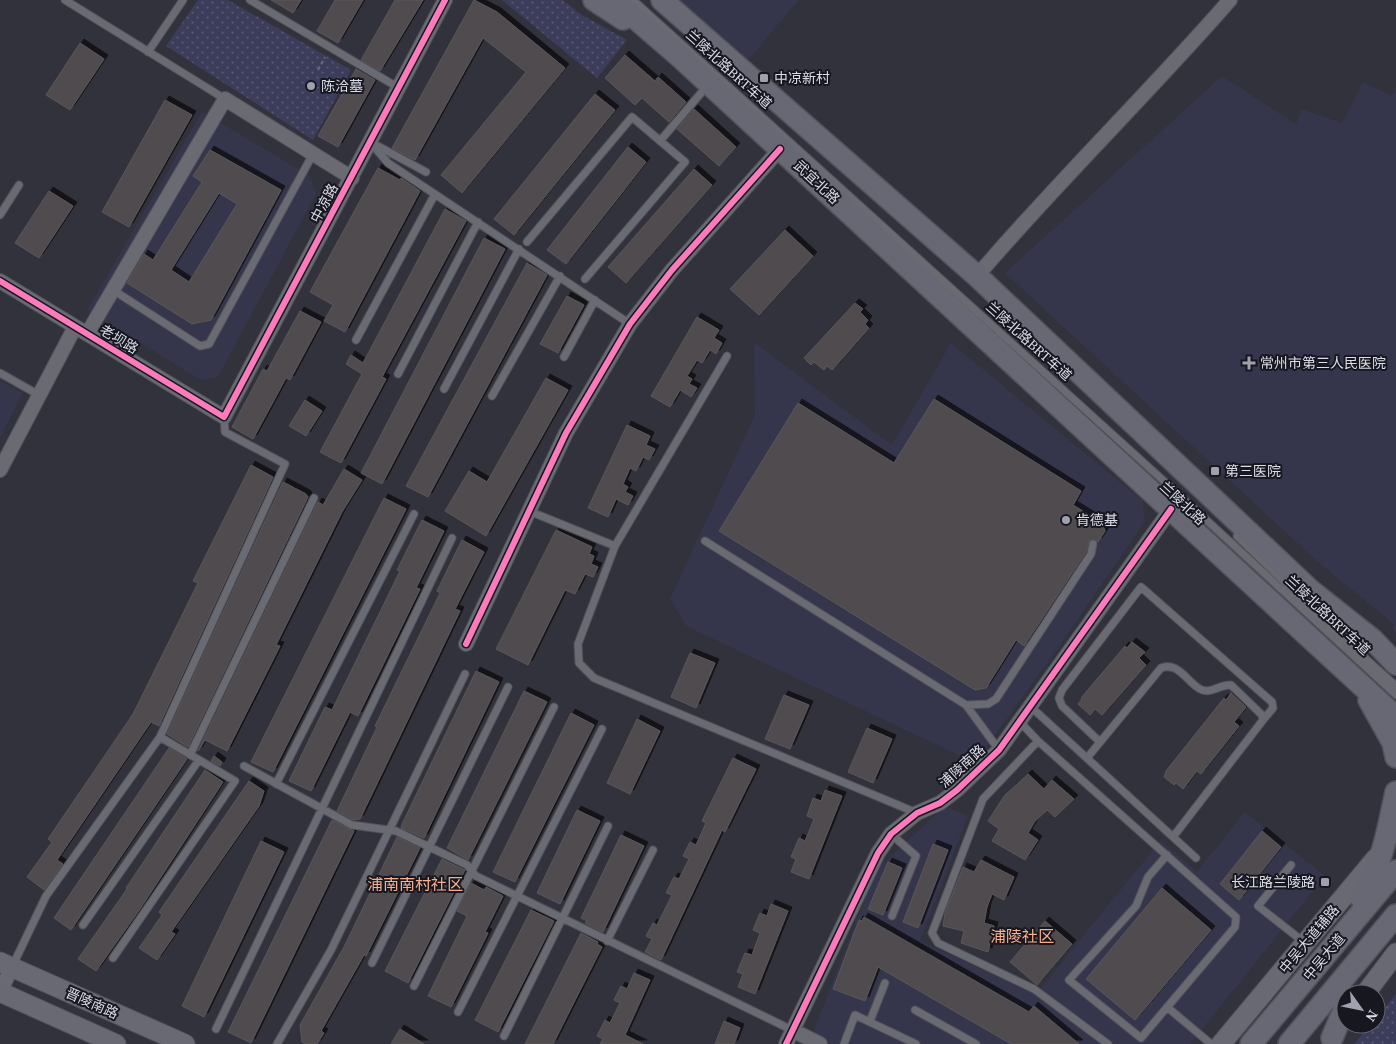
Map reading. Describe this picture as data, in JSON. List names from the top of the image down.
{
  "streets": {
    "main road": [
      "武宜北路",
      "兰陵北路",
      "中吴大道辅路",
      "中吴大道",
      "晋陵南路"
    ],
    "street": ["中凉路", "老坝路", "浦陵南路"],
    "lane": ["兰陵北路BRT车道"]
  },
  "crossings": [
    ["兰陵北路BRT车道", "武宜北路"],
    ["武宜北路", "兰陵北路"],
    ["中凉路", "老坝路"],
    ["兰陵北路", "浦陵南路"]
  ],
  "districts": ["浦南南村社区", "浦陵社区"],
  "places": {
    "transit": ["中凉新村", "第三医院", "长江路兰陵路"],
    "other": ["陈洽墓", "肯德基"],
    "health": ["常州市第三人民医院"]
  },
  "north": "bottom right"
}
